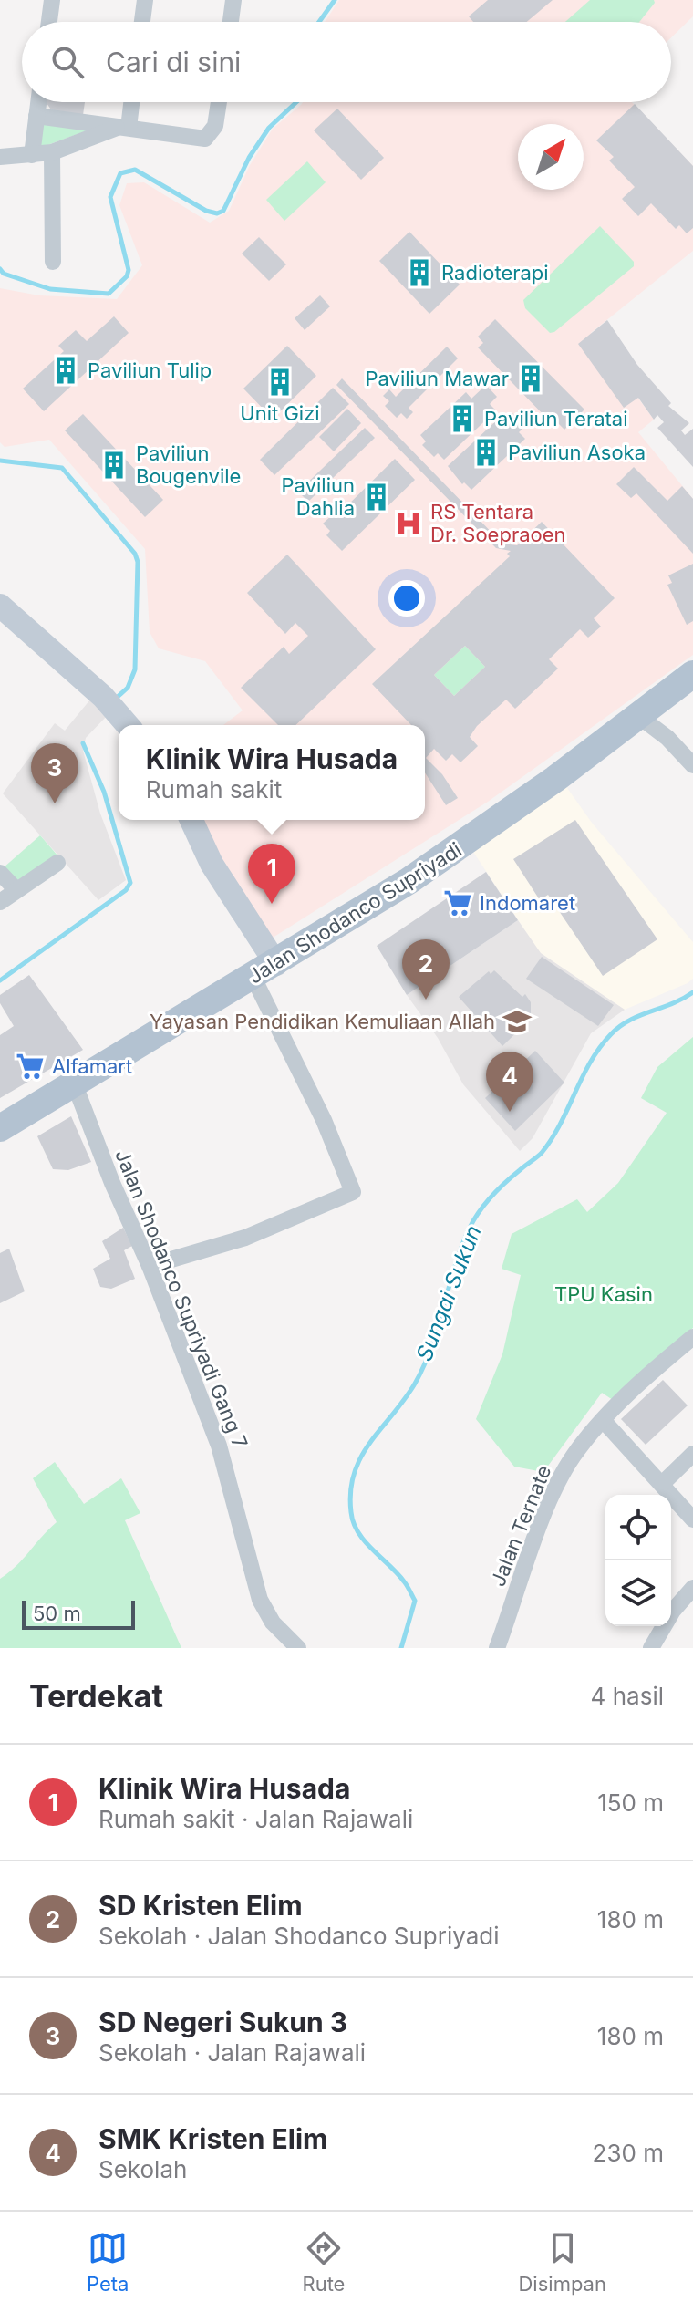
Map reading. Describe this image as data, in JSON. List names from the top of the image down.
{
  "streets": {
    "main road": ["Jalan Shodanco Supriyadi"],
    "street": ["Jalan Shodanco Supriyadi Gang 7", "Jalan Ternate"]
  },
  "crossings": [
    ["Jalan Shodanco Supriyadi", "Jalan Shodanco Supriyadi Gang 7"]
  ],
  "water": ["Sungai Sukun"],
  "parks": ["TPU Kasin"],
  "places": {
    "building": [
      "Radioterapi",
      "Paviliun Tulip",
      "Paviliun Mawar",
      "Unit Gizi",
      "Paviliun Teratai",
      "Paviliun Asoka",
      "Paviliun Bougenvile",
      "Paviliun Dahlia"
    ],
    "hospital": ["RS Tentara Dr. Soepraoen"],
    "supermarket": ["Indomaret", "Alfamart"],
    "school or university": ["Yayasan Pendidikan Kemuliaan Allah"]
  },
  "scale_bar": "50 m",
  "north": "top right",
  "page": {
    "search": "Cari di sini",
    "popup": ["Klinik Wira Husada", "Rumah sakit"],
    "pins": [
      "3",
      "1",
      "2",
      "4"
    ],
    "scale": "50 m",
    "heading": ["Terdekat", "4 hasil"],
    "list": [
      {
        "mark": "1",
        "name": "Klinik Wira Husada",
        "note": "Rumah sakit · Jalan Rajawali",
        "value": "150 m"
      },
      {
        "mark": "2",
        "name": "SD Kristen Elim",
        "note": "Sekolah · Jalan Shodanco Supriyadi",
        "value": "180 m"
      },
      {
        "mark": "3",
        "name": "SD Negeri Sukun 3",
        "note": "Sekolah · Jalan Rajawali",
        "value": "180 m"
      },
      {
        "mark": "4",
        "name": "SMK Kristen Elim",
        "note": "Sekolah",
        "value": "230 m"
      }
    ],
    "nav": ["Peta", "Rute", "Disimpan"]
  }
}
